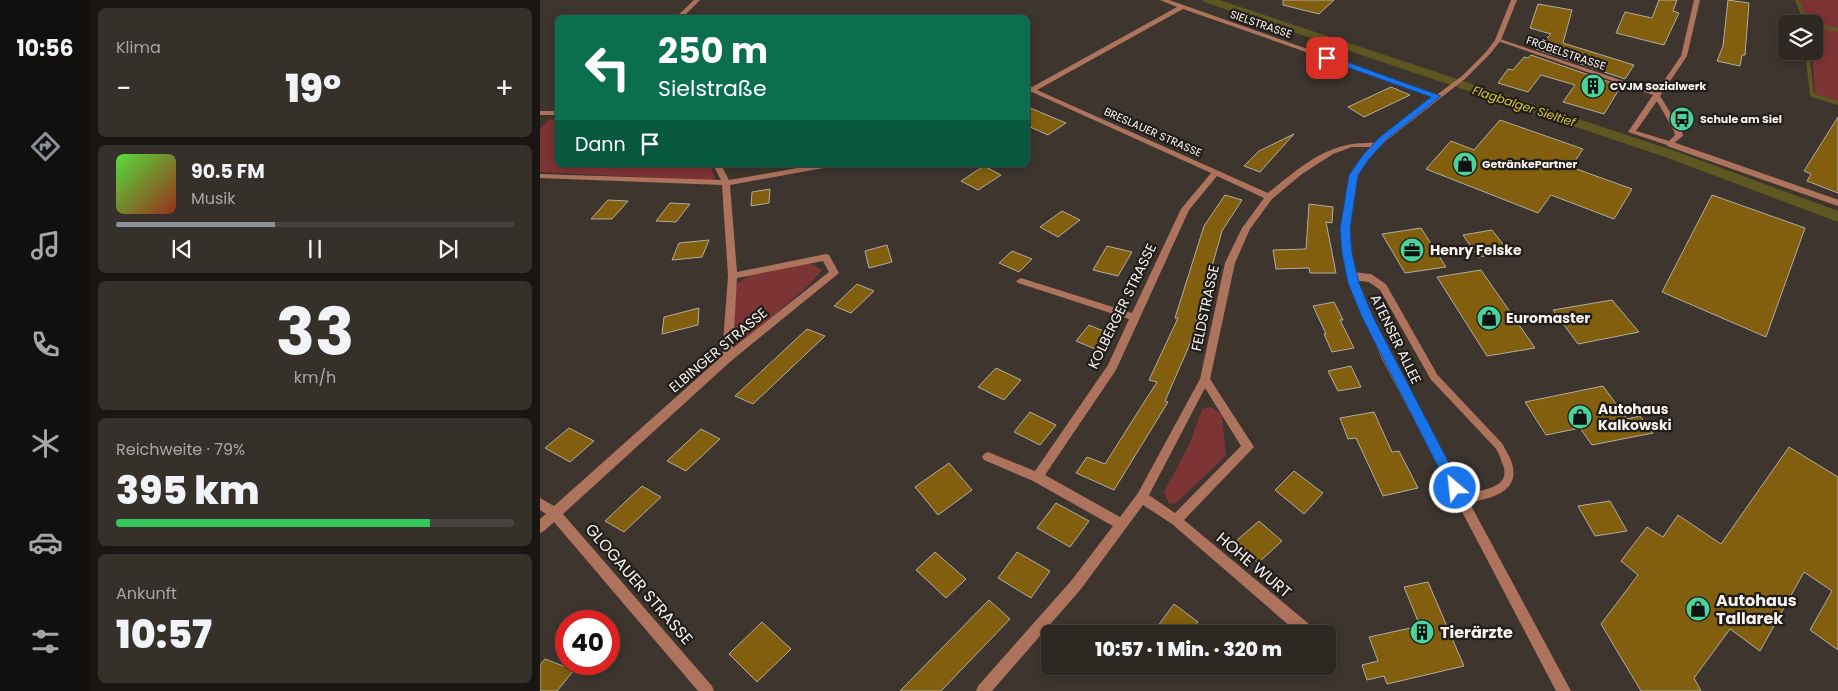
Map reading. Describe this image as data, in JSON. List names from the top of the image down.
{
  "streets": {
    "street": [
      "SIELSTRASSE",
      "FRÖBELSTRASSE",
      "BRESLAUER STRASSE",
      "KOLBERGER STRASSE",
      "FELDSTRASSE",
      "ATENSER ALLEE",
      "ELBINGER STRASSE",
      "HOHE WURT",
      "GLOGAUER STRASSE"
    ]
  },
  "crossings": [
    ["SIELSTRASSE", "ATENSER ALLEE"],
    ["FRÖBELSTRASSE", "ATENSER ALLEE"],
    ["BRESLAUER STRASSE", "KOLBERGER STRASSE"],
    ["BRESLAUER STRASSE", "FELDSTRASSE"],
    ["FELDSTRASSE", "ATENSER ALLEE"],
    ["ELBINGER STRASSE", "GLOGAUER STRASSE"]
  ],
  "water": ["Flagbalger Sieltief"],
  "places": {
    "building": ["CVJM Sozialwerk", "Tierärzte"],
    "bus stop": ["Schule am Siel"],
    "shop": [
      "GetränkePartner",
      "Euromaster",
      "Autohaus Kalkowski",
      "Autohaus Tallarek"
    ],
    "office": ["Henry Felske"]
  },
  "page": {
    "tabs": "10:56",
    "tile": [
      "Klima",
      ["33", "km/h"],
      ["Reichweite · 79%", "395 km"],
      ["Ankunft", "10:57"]
    ],
    "turn": ["250 m", "Sielstraße"],
    "heat": ["−", "19°", "+"],
    "then": "Dann",
    "song": ["90.5 FM", "Musik"],
    "limit": "40",
    "trip": "10:57 · 1 Min. · 320 m"
  }
}
